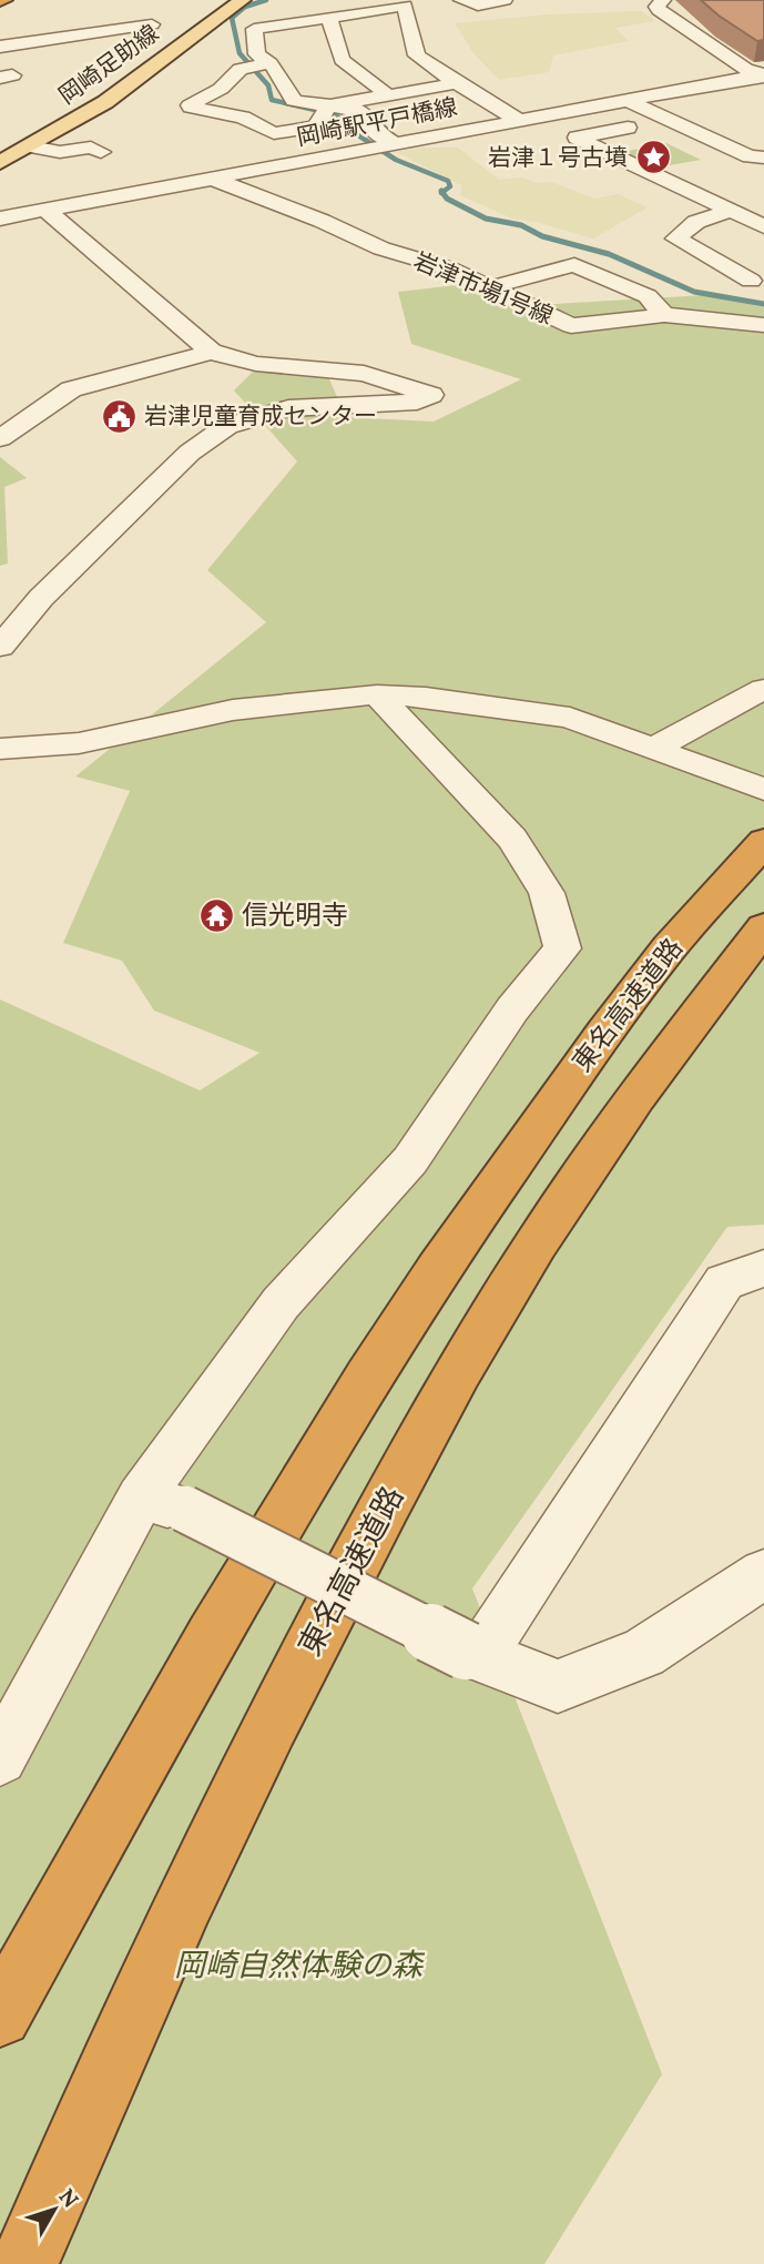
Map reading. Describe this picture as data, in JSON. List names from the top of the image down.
{
  "streets": {
    "highway": ["東名高速道路"],
    "main road": ["岡崎足助線"],
    "street": ["岡崎駅平戸橋線", "岩津市場1号線"]
  },
  "crossings": [
    ["岡崎駅平戸橋線", "岩津市場1号線"]
  ],
  "parks": ["岡崎自然体験の森"],
  "places": {
    "place": ["岩津１号古墳"],
    "public building": ["岩津児童育成センター"],
    "temple": ["信光明寺"]
  },
  "north": "top right"
}
